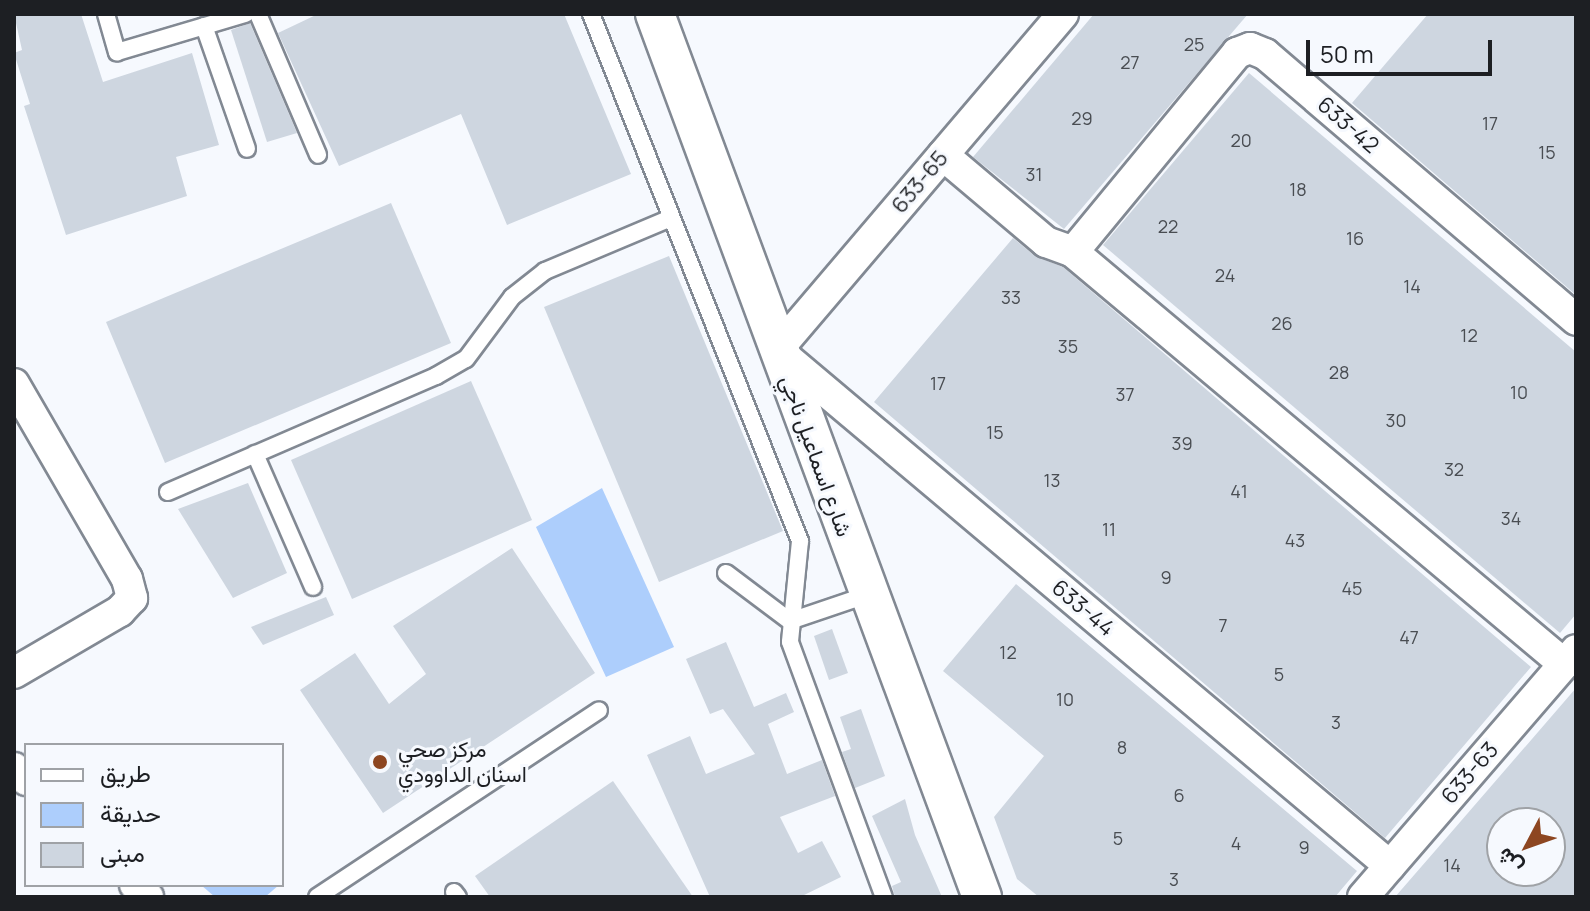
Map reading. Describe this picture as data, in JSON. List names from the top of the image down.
{
  "streets": {
    "street": [
      "633-42",
      "633-65",
      "شارع اسماعيل ناجي",
      "633-44",
      "633-63"
    ]
  },
  "crossings": [
    ["633-65", "شارع اسماعيل ناجي"],
    ["633-65", "633-44"],
    ["شارع اسماعيل ناجي", "633-44"],
    ["633-44", "633-63"]
  ],
  "places": ["مركز صحي اسنان الداوودي"],
  "house_numbers": [
    "25",
    "27",
    "29",
    "17",
    "20",
    "15",
    "31",
    "18",
    "22",
    "16",
    "24",
    "14",
    "33",
    "26",
    "12",
    "35",
    "28",
    "17",
    "10",
    "37",
    "30",
    "15",
    "39",
    "32",
    "13",
    "41",
    "34",
    "11",
    "43",
    "9",
    "45",
    "7",
    "47",
    "12",
    "5",
    "10",
    "3",
    "8",
    "6",
    "5",
    "4",
    "9",
    "14",
    "3"
  ],
  "legend": ["طريق", "حديقة", "مبنى"],
  "scale_bar": "50 m",
  "north": "bottom left"
}
